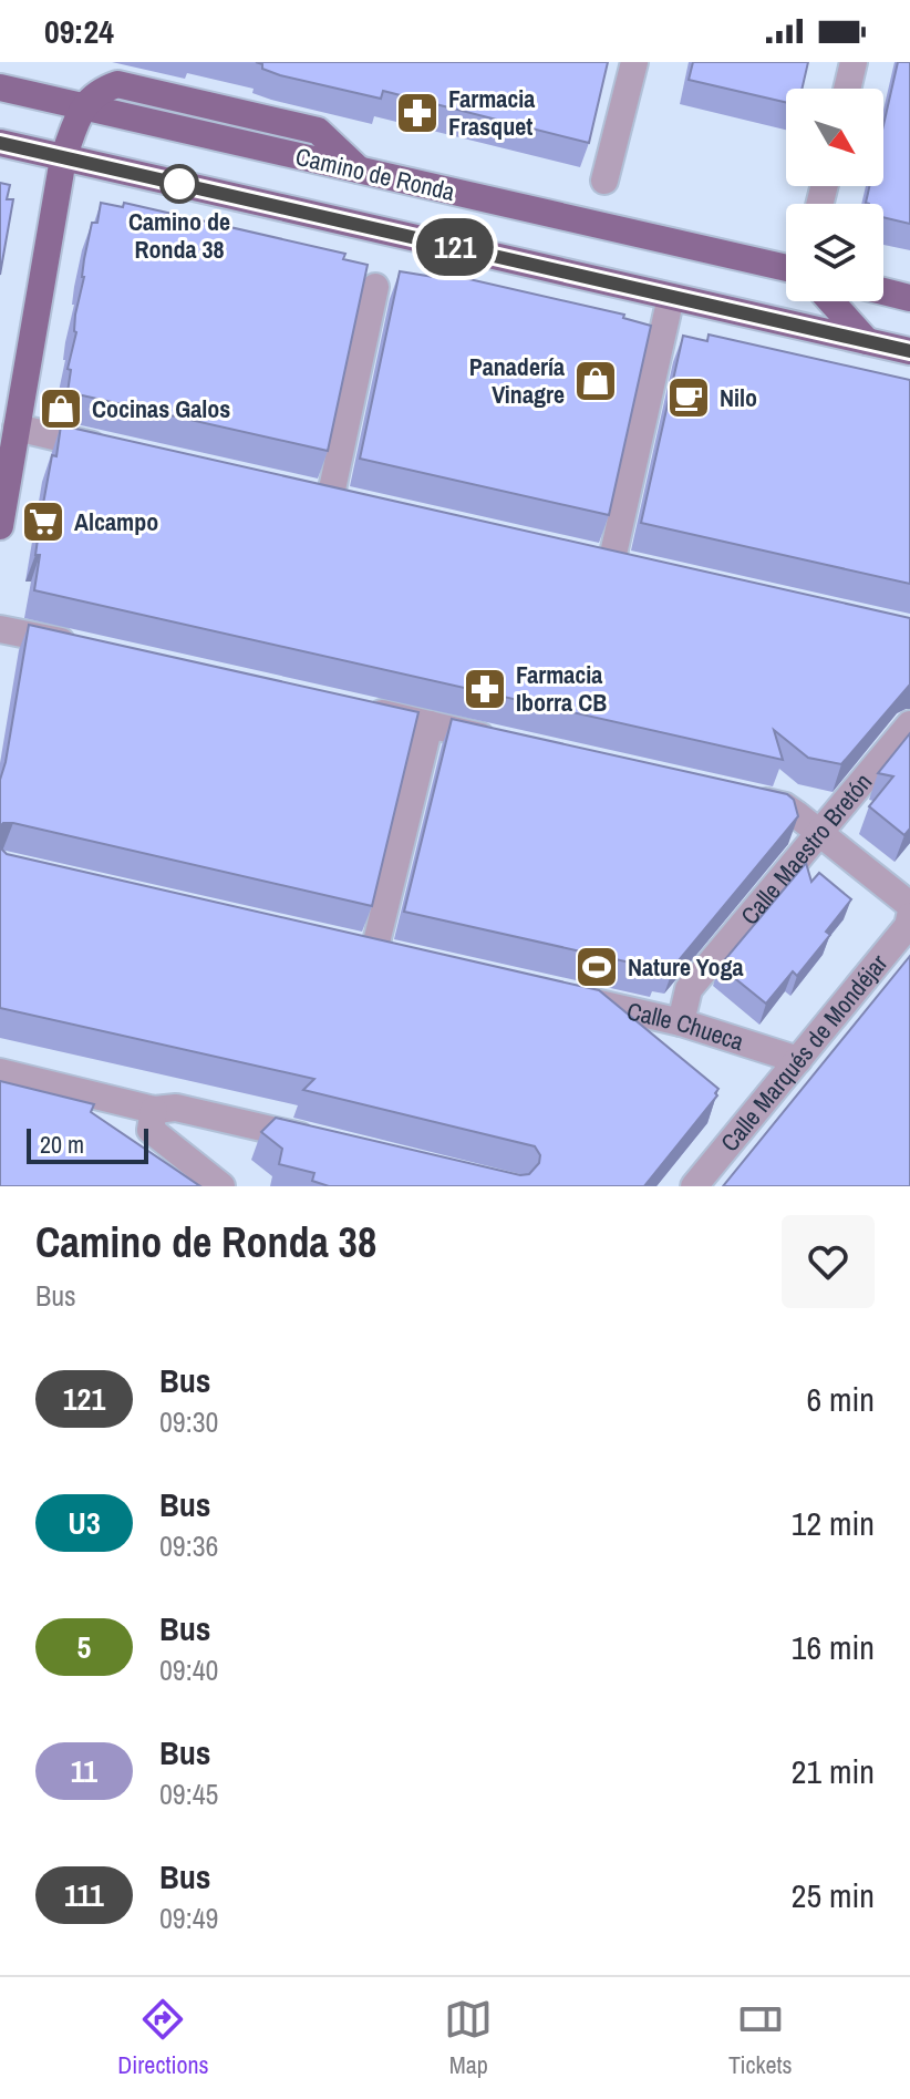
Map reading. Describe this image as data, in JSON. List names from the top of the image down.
{
  "streets": {
    "main road": ["Camino de Ronda"],
    "street": ["Calle Maestro Bretón", "Calle Chueca", "Calle Marqués de Mondéjar"]
  },
  "crossings": [
    ["Calle Maestro Bretón", "Calle Chueca"],
    ["Calle Chueca", "Calle Marqués de Mondéjar"]
  ],
  "places": {
    "pharmacy": ["Farmacia Frasquet", "Farmacia Iborra CB"],
    "other": ["Camino de Ronda 38"],
    "shop": ["Panadería Vinagre", "Cocinas Galos"],
    "cafe": ["Nilo"],
    "supermarket": ["Alcampo"],
    "sports": ["Nature Yoga"]
  },
  "lines": ["bus line 121"],
  "scale_bar": "20 m",
  "north": "bottom right",
  "page": {
    "status": "09:24",
    "on_map": "121",
    "scale": "20 m",
    "heading": ["Camino de Ronda 38", "Bus"],
    "list": [
      {
        "mark": "121",
        "name": "Bus",
        "note": "09:30",
        "value": "6 min"
      },
      {
        "mark": "U3",
        "name": "Bus",
        "note": "09:36",
        "value": "12 min"
      },
      {
        "mark": "5",
        "name": "Bus",
        "note": "09:40",
        "value": "16 min"
      },
      {
        "mark": "11",
        "name": "Bus",
        "note": "09:45",
        "value": "21 min"
      },
      {
        "mark": "111",
        "name": "Bus",
        "note": "09:49",
        "value": "25 min"
      }
    ],
    "tabs": ["Directions", "Map", "Tickets"]
  }
}
